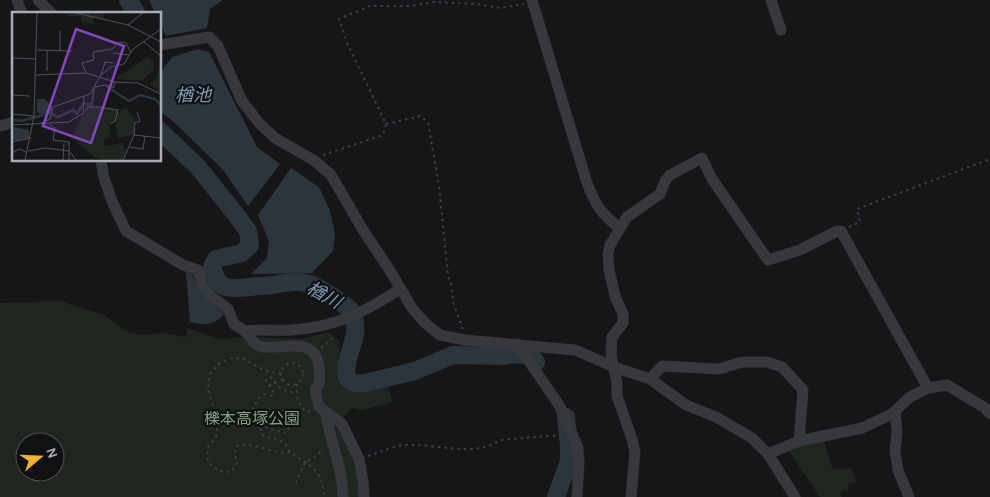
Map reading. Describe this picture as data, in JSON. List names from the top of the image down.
{
  "water": ["楢池", "楢川"],
  "parks": ["櫟本高塚公園"],
  "north": "right"
}
